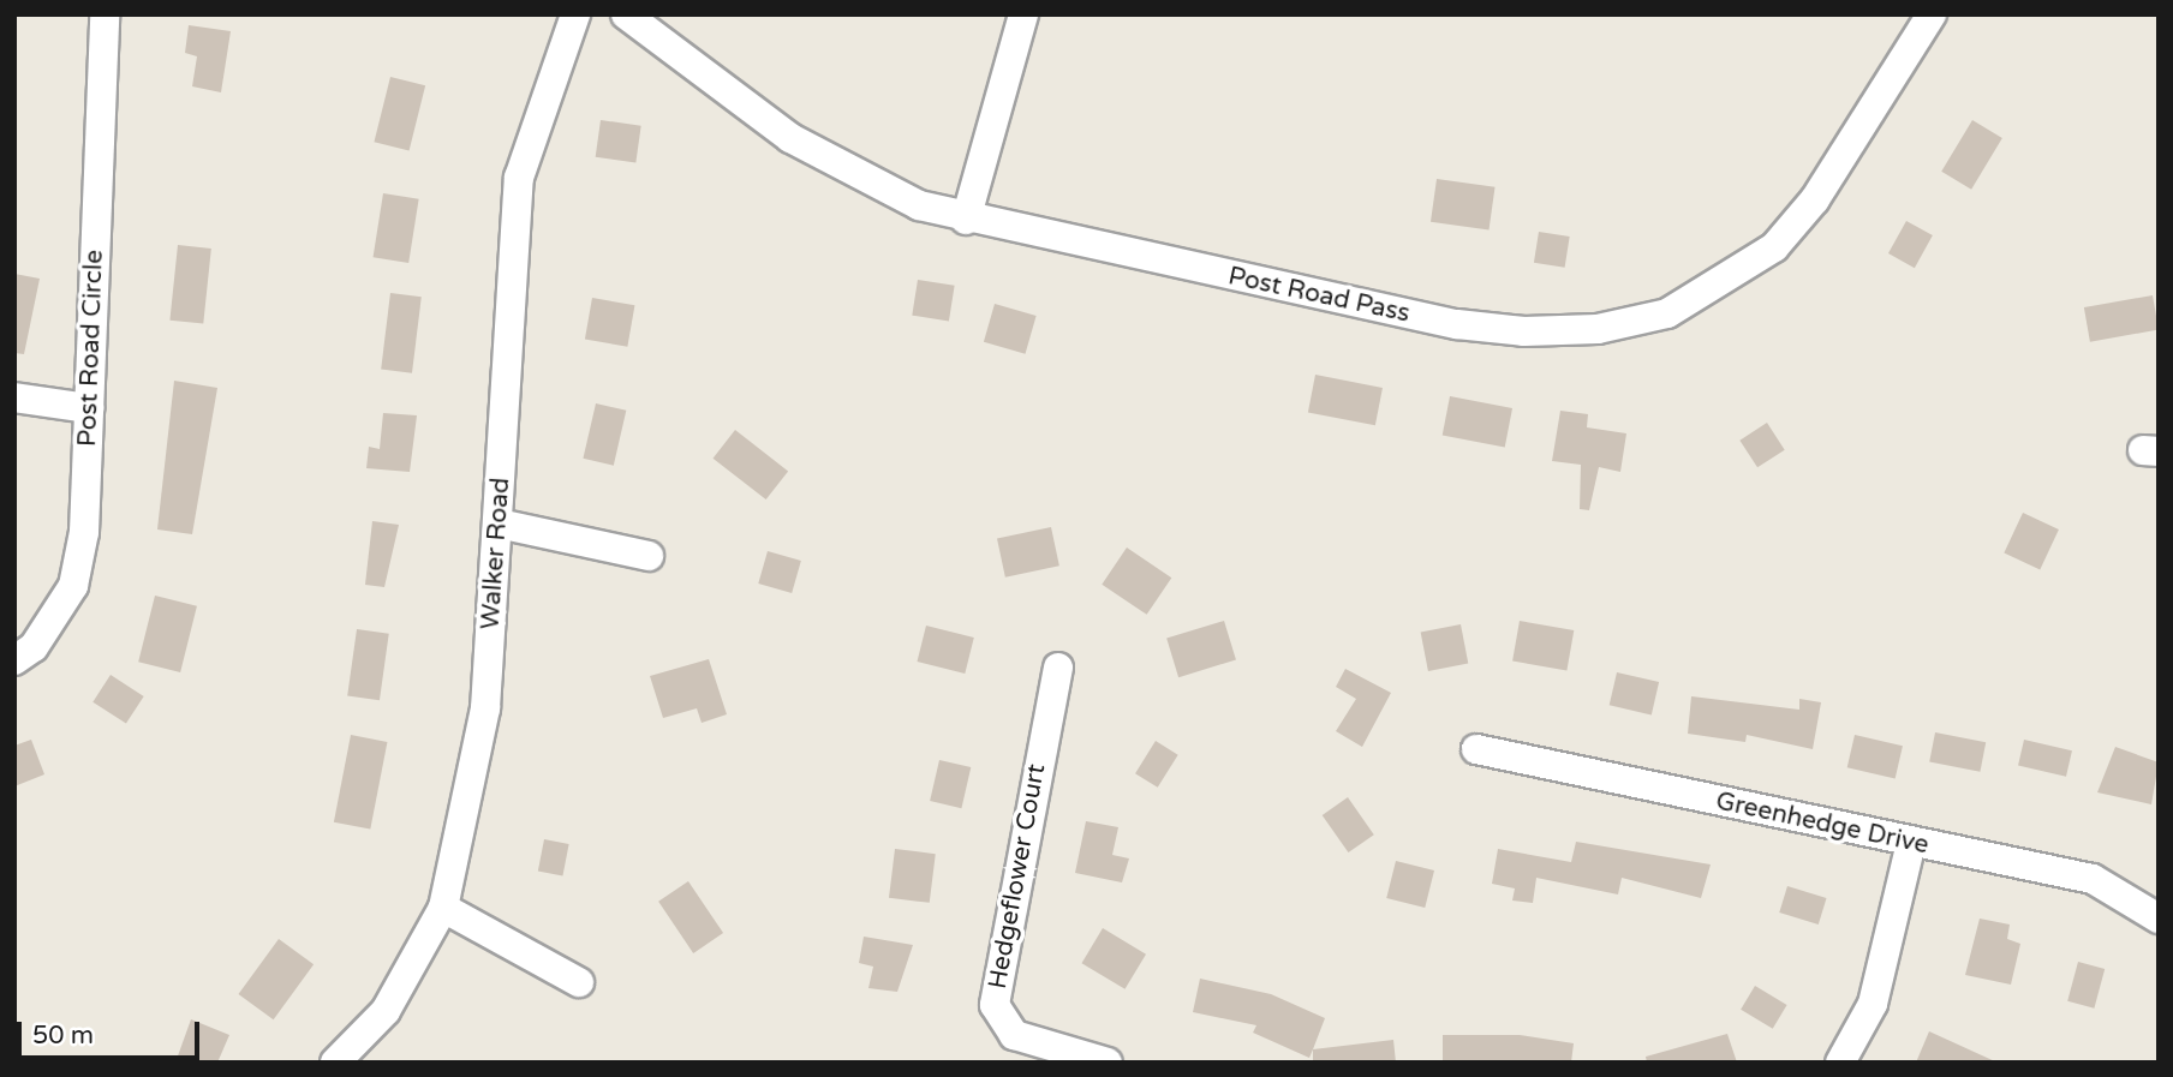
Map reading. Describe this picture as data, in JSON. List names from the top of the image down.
{
  "streets": {
    "street": [
      "Post Road Pass",
      "Post Road Circle",
      "Walker Road",
      "Greenhedge Drive",
      "Hedgeflower Court"
    ]
  },
  "scale_bar": "50 m"
}
